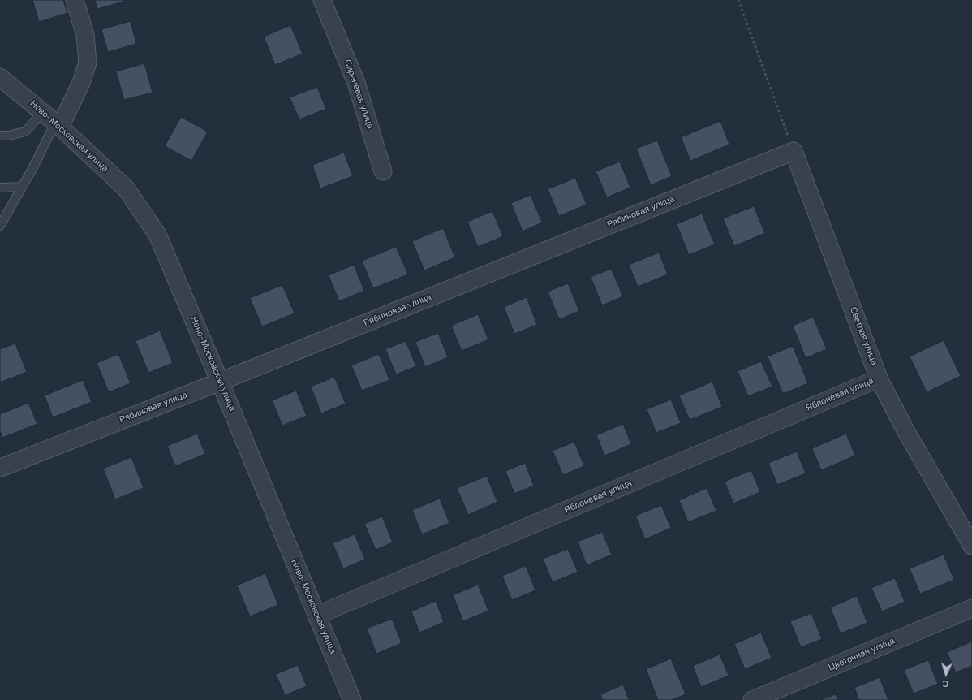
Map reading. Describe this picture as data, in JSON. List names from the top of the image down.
{
  "streets": {
    "street": [
      "Сиреневая улица",
      "Ново-Московская улица",
      "Рябиновая улица",
      "Светлая улица",
      "Яблоневая улица",
      "Цветочная улица"
    ]
  },
  "crossings": [
    ["Ново-Московская улица", "Рябиновая улица"],
    ["Ново-Московская улица", "Яблоневая улица"],
    ["Рябиновая улица", "Светлая улица"],
    ["Светлая улица", "Яблоневая улица"]
  ],
  "north": "bottom"
}
